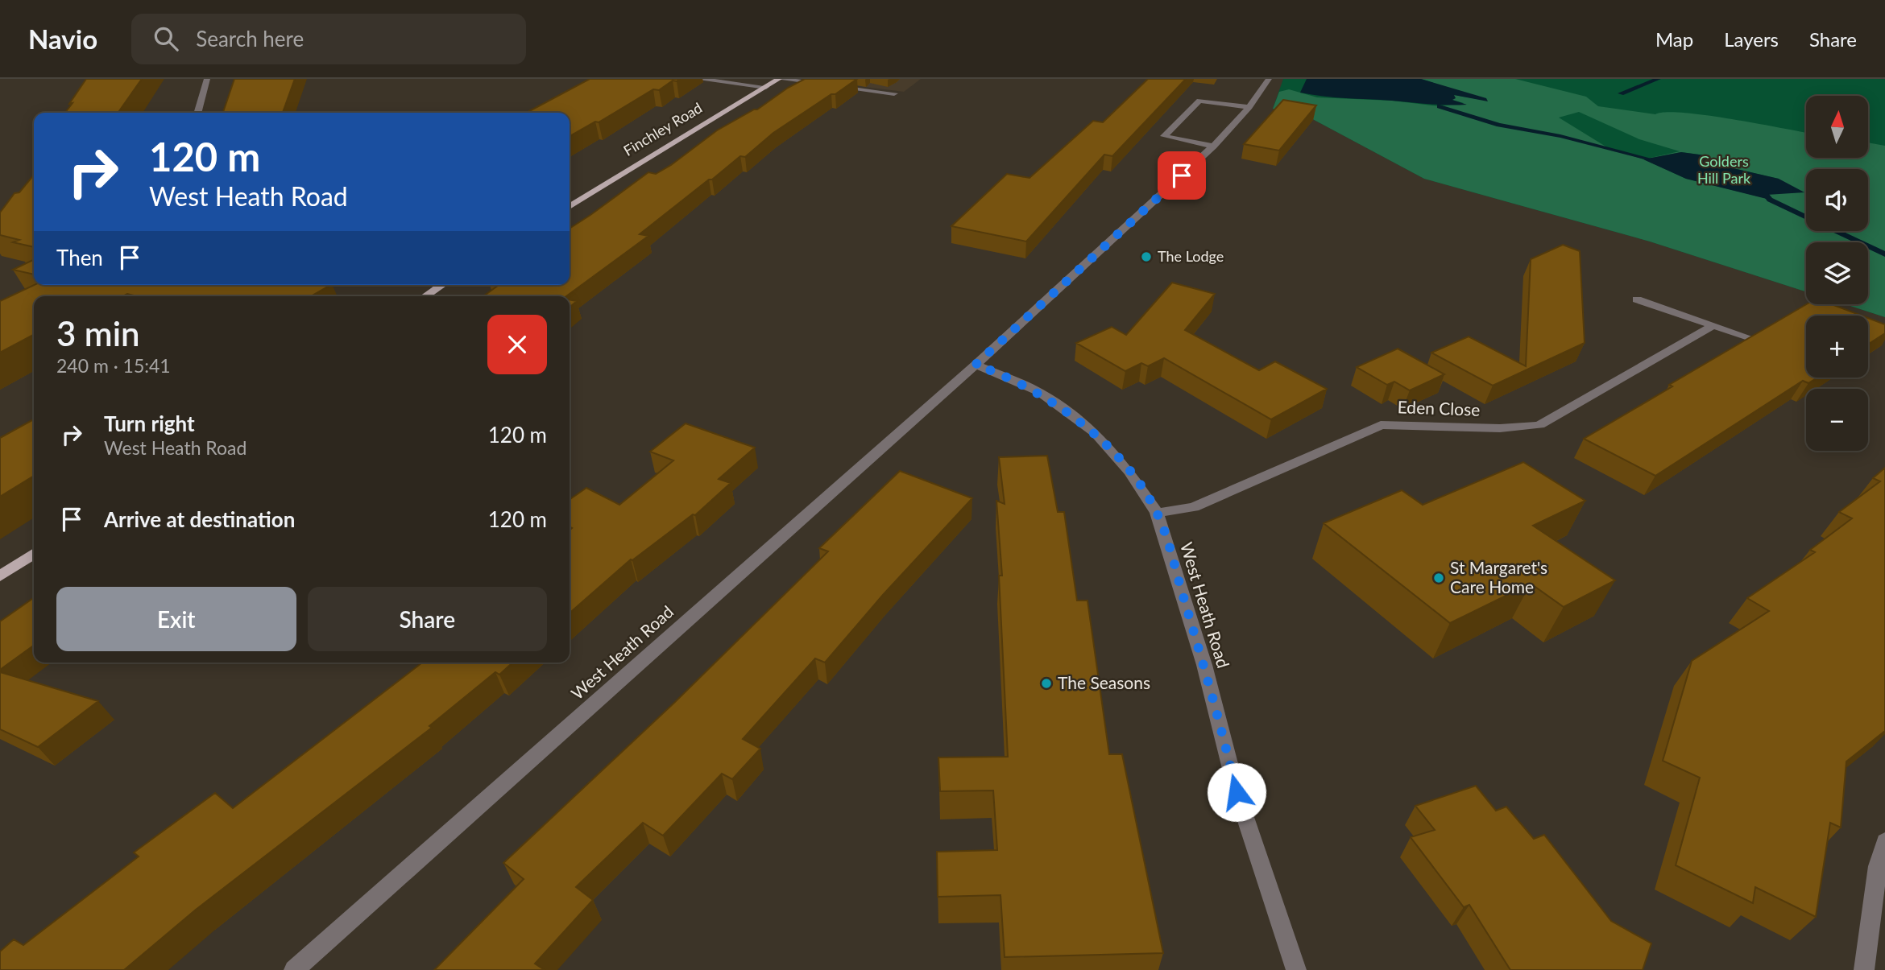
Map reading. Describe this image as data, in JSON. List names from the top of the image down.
{
  "streets": {
    "main road": ["Finchley Road"],
    "street": ["Eden Close", "West Heath Road"]
  },
  "crossings": [
    ["Eden Close", "West Heath Road"]
  ],
  "parks": ["Golders Hill Park"],
  "places": ["The Lodge", "St Margaret's Care Home", "The Seasons"],
  "north": "top",
  "page": {
    "header": "Navio",
    "search": "Search here",
    "nav": ["Map", "Layers", "Share"],
    "map_buttons": ["+", "−"],
    "turn": ["120 m", "West Heath Road"],
    "then": "Then",
    "heading": ["3 min", "240 m · 15:41"],
    "list": [
      {
        "name": "Turn right",
        "note": "West Heath Road",
        "value": "120 m"
      },
      {
        "name": "Arrive at destination",
        "value": "120 m"
      }
    ],
    "buttons": ["Exit", "Share"]
  }
}
